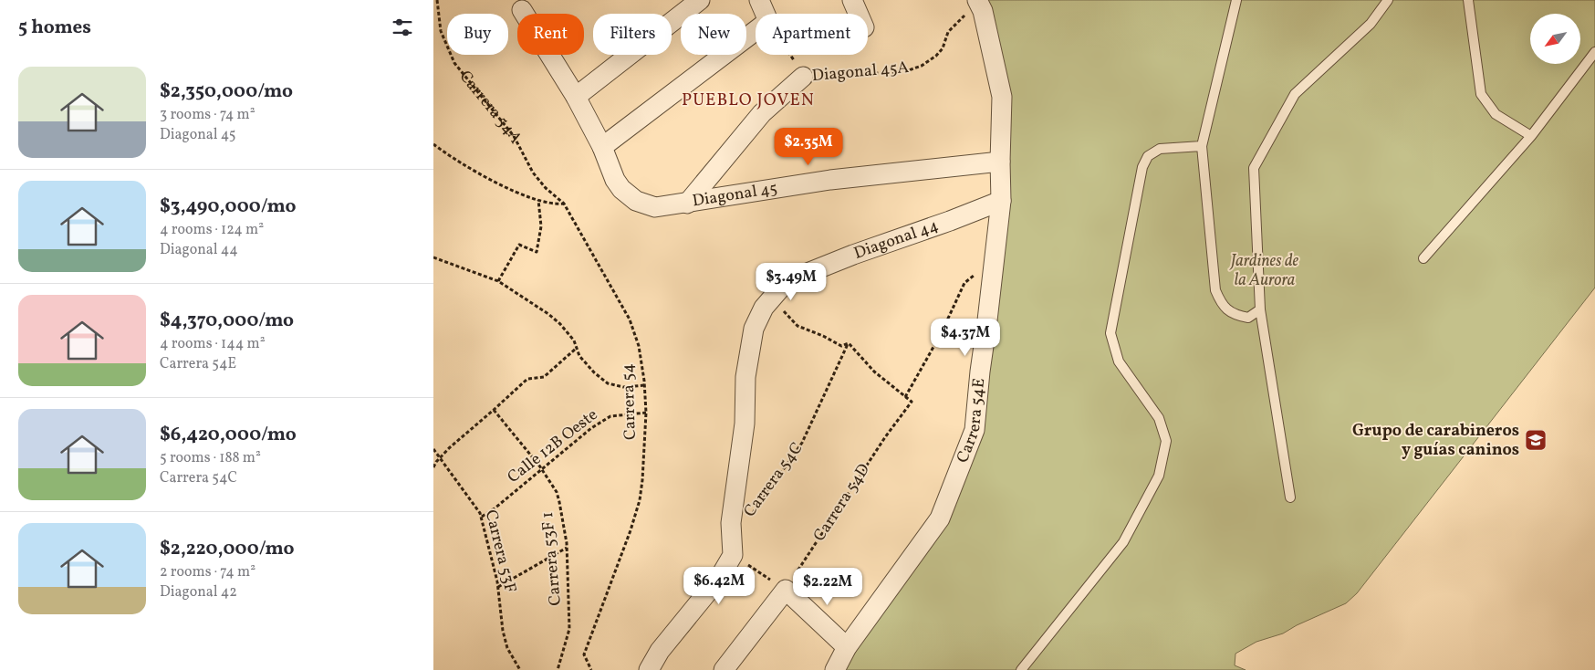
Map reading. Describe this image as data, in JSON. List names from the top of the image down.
{
  "streets": {
    "street": [
      "Diagonal 45A",
      "Diagonal 45",
      "Diagonal 44",
      "Carrera 54E",
      "Carrera 54C"
    ],
    "path": [
      "Carrera 54A",
      "Carrera 54",
      "Calle 12B Oeste",
      "Carrera 54D",
      "Carrera 53F",
      "Carrera 53F 1"
    ]
  },
  "crossings": [
    ["Diagonal 45A", "Diagonal 45"],
    ["Diagonal 45A", "Carrera 54E"],
    ["Carrera 54A", "Carrera 54"],
    ["Diagonal 45", "Carrera 54E"],
    ["Diagonal 44", "Carrera 54E"],
    ["Diagonal 44", "Carrera 54C"],
    ["Carrera 54", "Calle 12B Oeste"],
    ["Calle 12B Oeste", "Carrera 53F"],
    ["Calle 12B Oeste", "Carrera 53F 1"]
  ],
  "districts": ["PUEBLO JOVEN"],
  "parks": ["Jardines de la Aurora"],
  "places": {
    "school or university": ["Grupo de carabineros y guías caninos"]
  },
  "north": "bottom left",
  "page": {
    "heading": "5 homes",
    "chip": [
      "Buy",
      "Rent",
      "Filters",
      "New",
      "Apartment"
    ],
    "list": [
      {
        "name": "$2,350,000/mo",
        "note": "3 rooms · 74 m² · Diagonal 45"
      },
      {
        "name": "$3,490,000/mo",
        "note": "4 rooms · 124 m² · Diagonal 44"
      },
      {
        "name": "$4,370,000/mo",
        "note": "4 rooms · 144 m² · Carrera 54E"
      },
      {
        "name": "$6,420,000/mo",
        "note": "5 rooms · 188 m² · Carrera 54C"
      },
      {
        "name": "$2,220,000/mo",
        "note": "2 rooms · 74 m² · Diagonal 42"
      }
    ],
    "price": [
      "$2.35M",
      "$3.49M",
      "$4.37M",
      "$6.42M",
      "$2.22M"
    ]
  }
}
